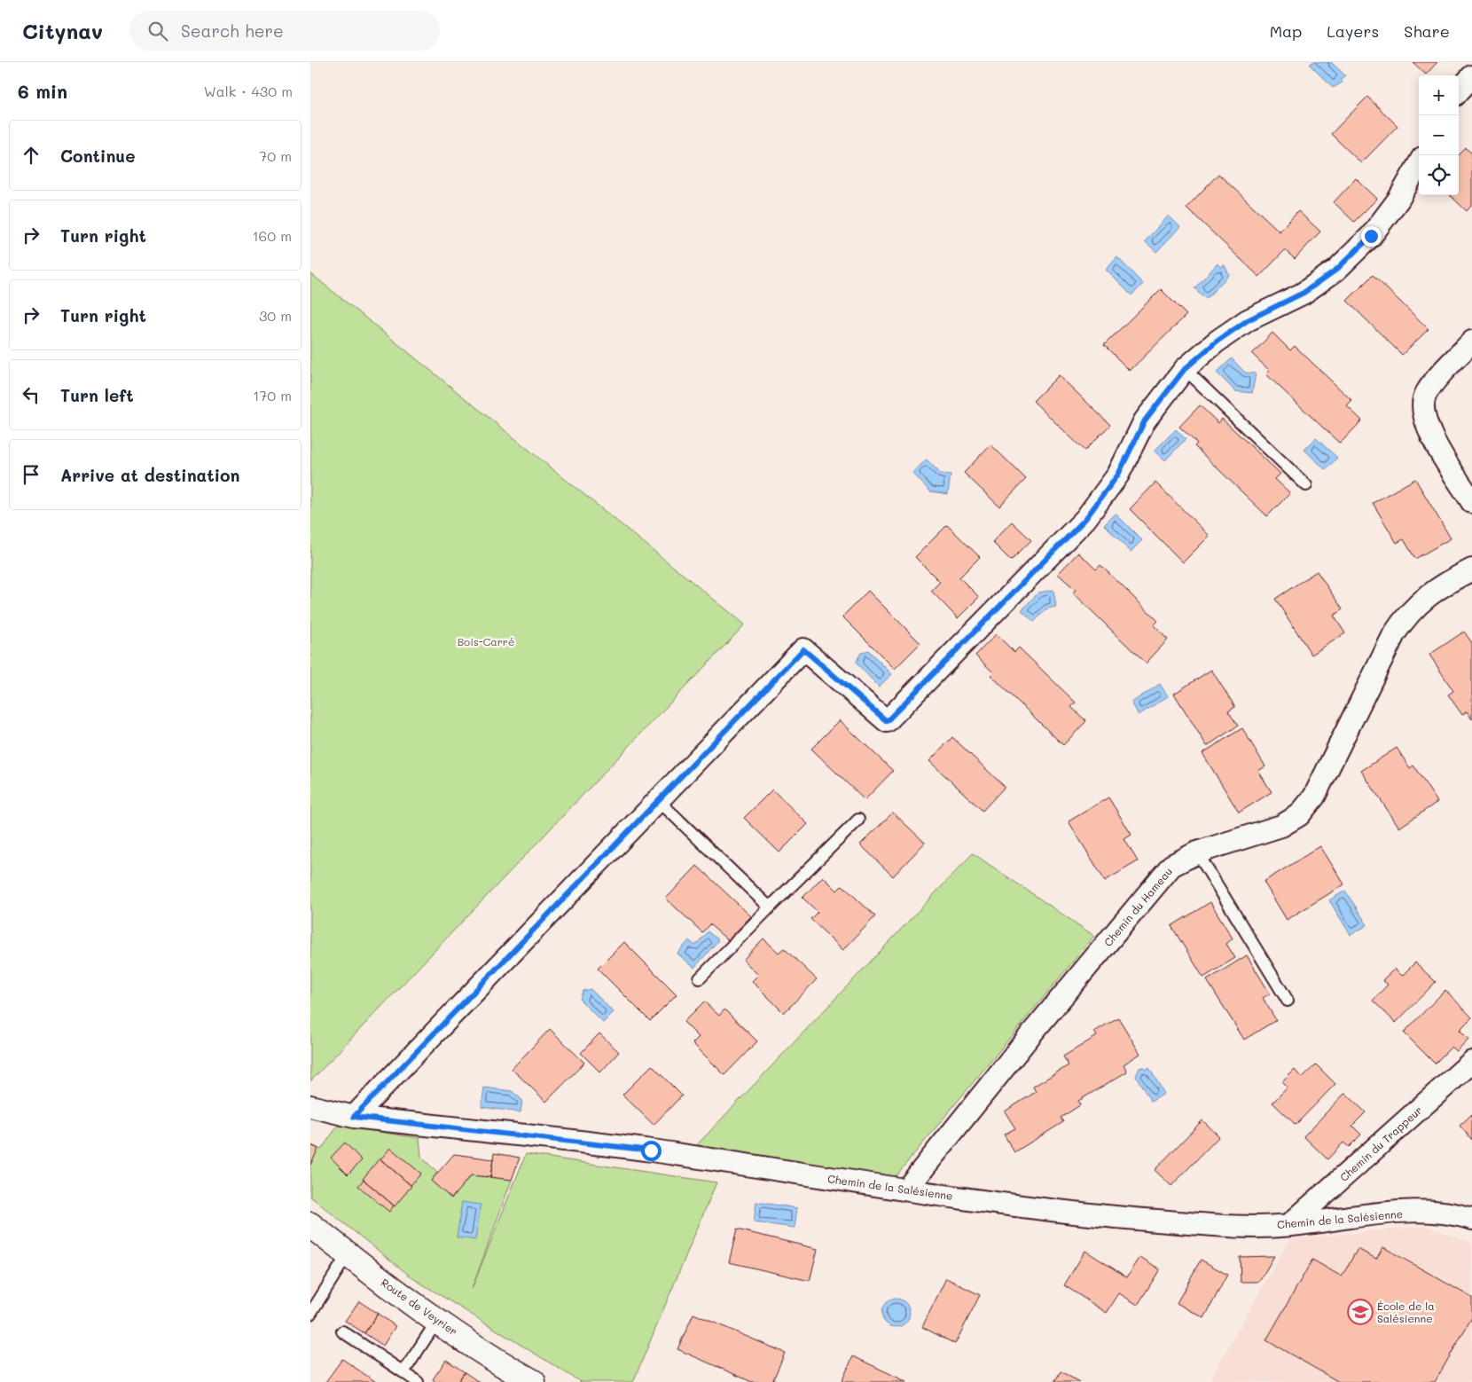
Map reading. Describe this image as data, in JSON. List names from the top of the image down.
{
  "streets": {
    "street": [
      "Chemin du Hameau",
      "Chemin du Trappeur",
      "Chemin de la Salésienne",
      "Route de Veyrier"
    ]
  },
  "crossings": [
    ["Chemin du Hameau", "Chemin de la Salésienne"],
    ["Chemin du Trappeur", "Chemin de la Salésienne"]
  ],
  "parks": ["Bois-Carré"],
  "places": {
    "school or university": ["École de la Salésienne"]
  },
  "page": {
    "header": "Citynav",
    "search": "Search here",
    "nav": ["Map", "Layers", "Share"],
    "heading": ["6 min", "Walk · 430 m"],
    "map_buttons": ["+", "−"],
    "list": [
      ["Continue", "70 m"],
      ["Turn right", "160 m"],
      ["Turn right", "30 m"],
      ["Turn left", "170 m"],
      "Arrive at destination"
    ]
  }
}
